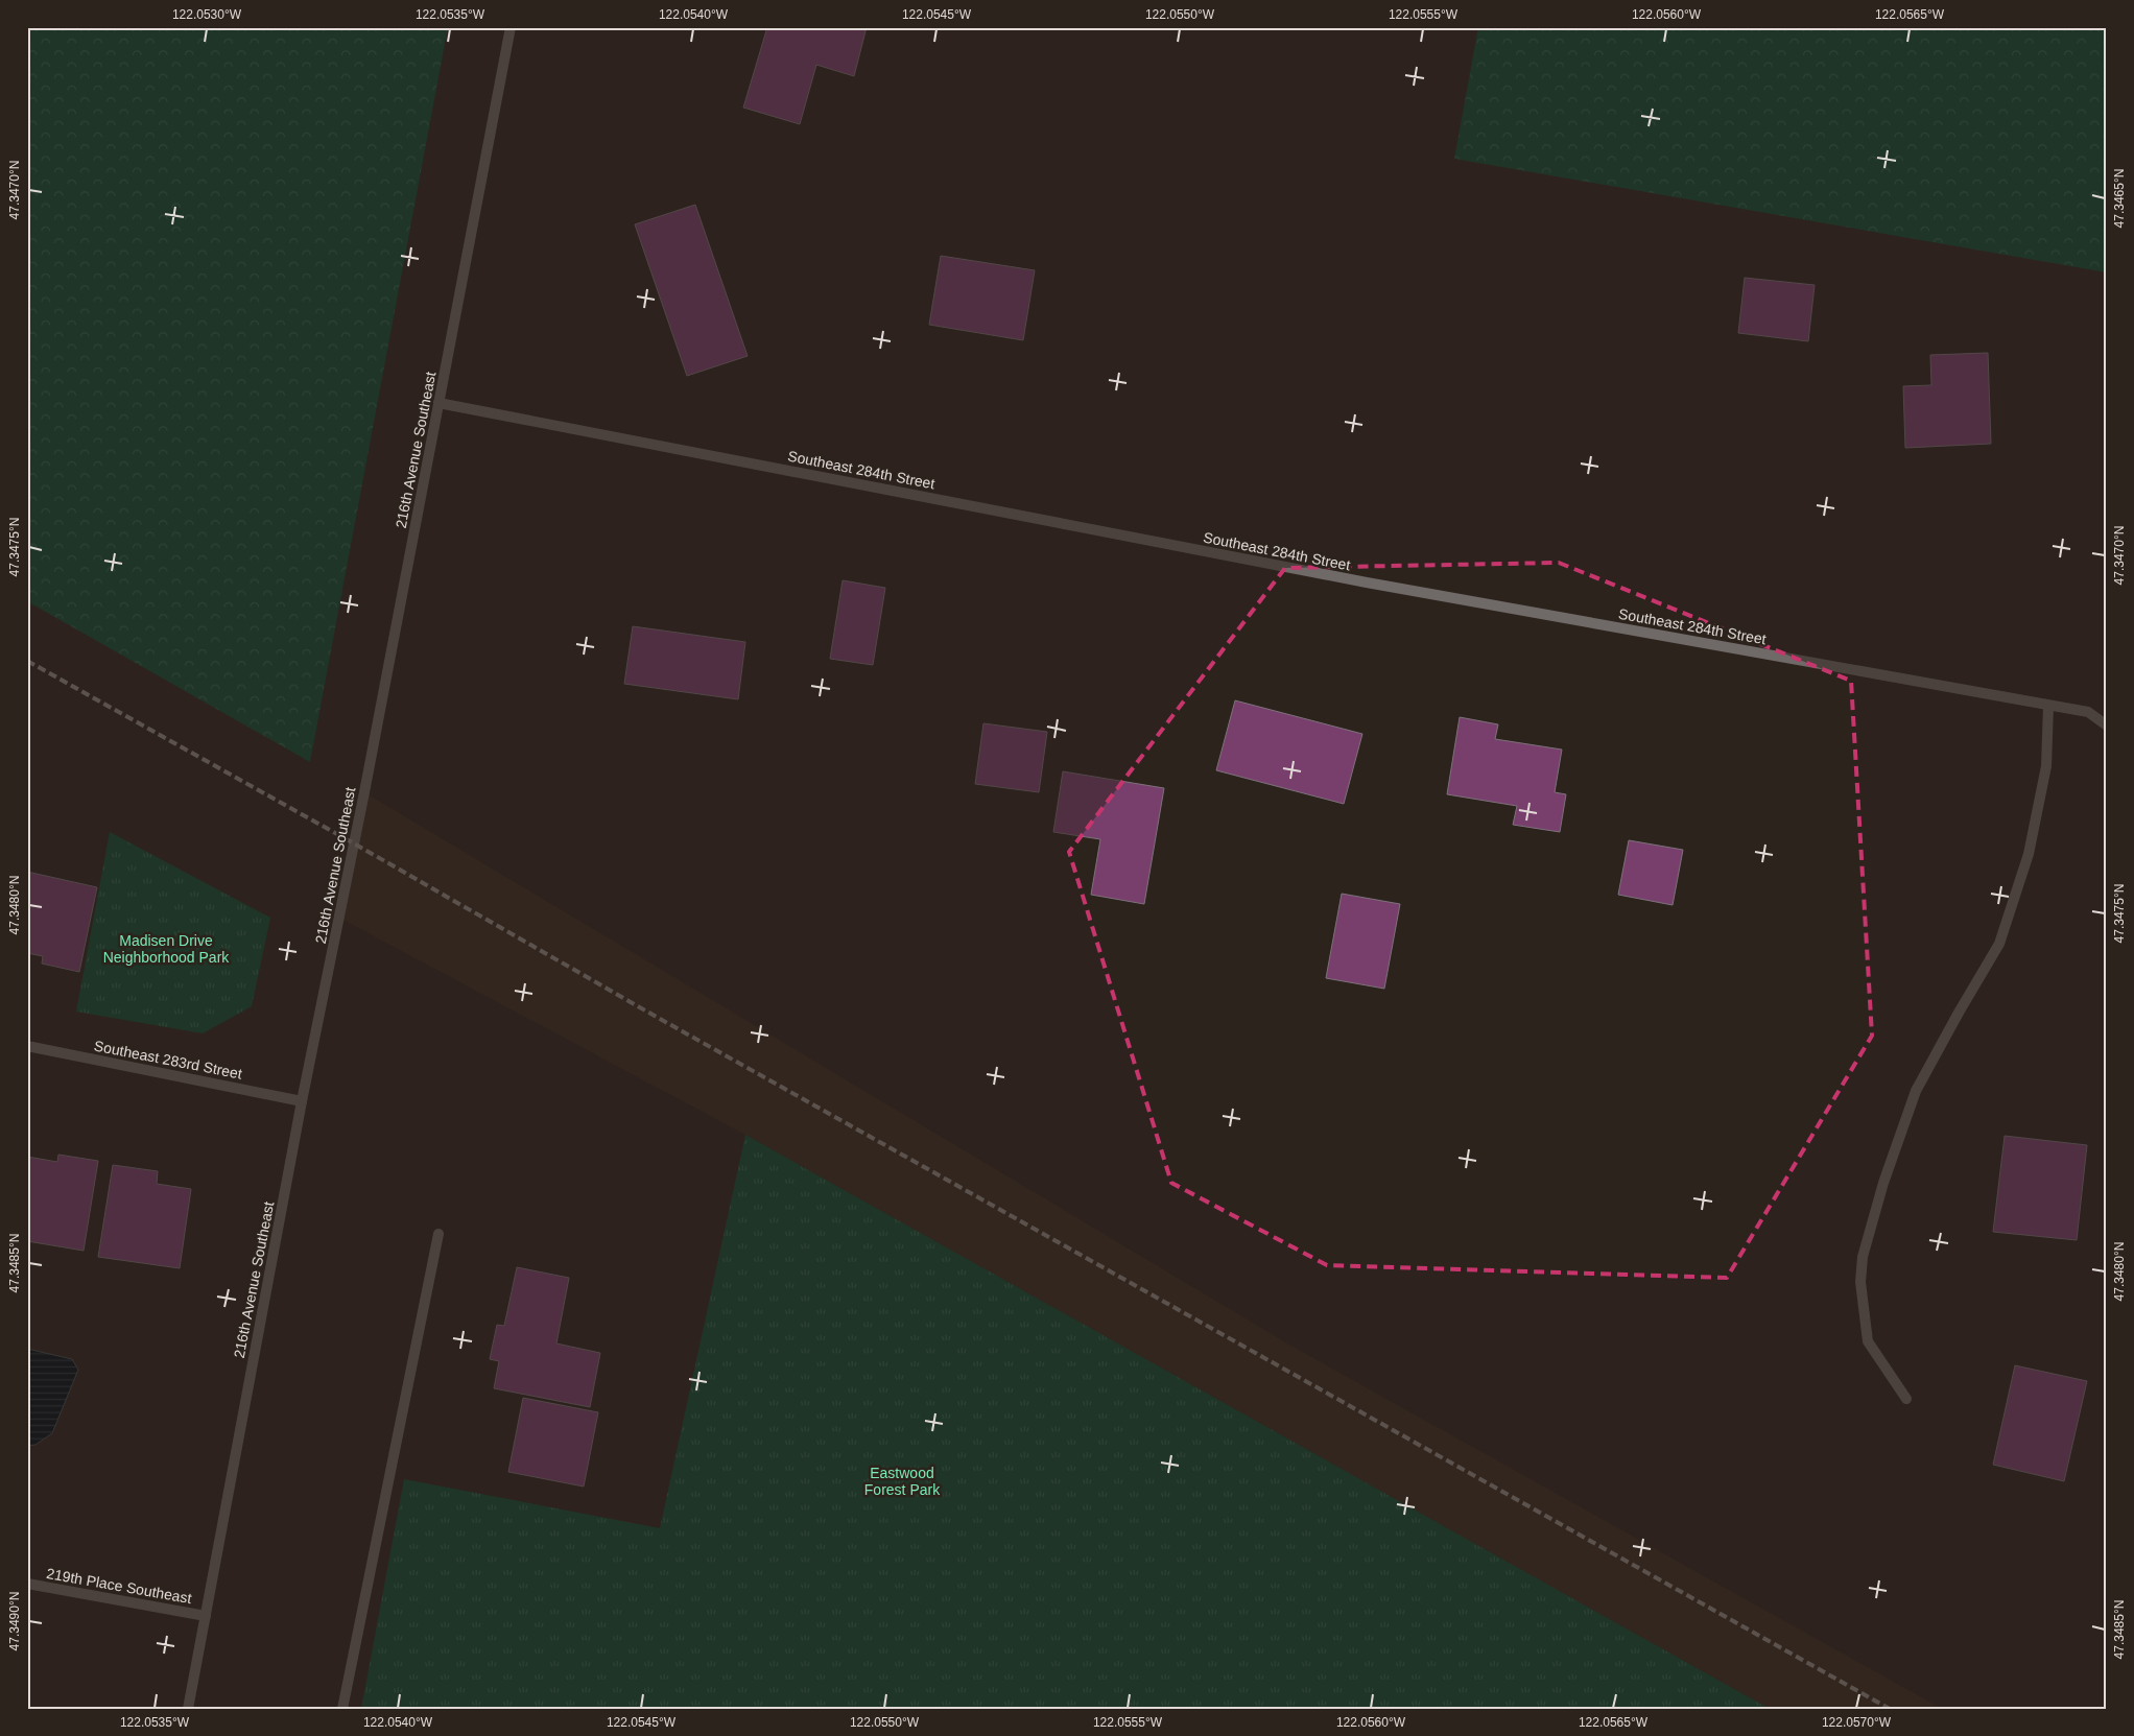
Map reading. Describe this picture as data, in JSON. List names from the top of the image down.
{
  "streets": {
    "street": [
      "216th Avenue Southeast",
      "Southeast 284th Street",
      "Southeast 283rd Street",
      "219th Place Southeast"
    ]
  },
  "crossings": [
    ["216th Avenue Southeast", "Southeast 284th Street"],
    ["216th Avenue Southeast", "Southeast 283rd Street"],
    ["216th Avenue Southeast", "219th Place Southeast"]
  ],
  "parks": ["Madisen Drive Neighborhood Park", "Eastwood Forest Park"],
  "coordinates": [
    "122.0530°W",
    "122.0535°W",
    "122.0540°W",
    "122.0545°W",
    "122.0550°W",
    "122.0555°W",
    "122.0560°W",
    "122.0565°W",
    "47.3470°N",
    "47.3465°N",
    "47.3475°N",
    "47.3480°N",
    "47.3485°N",
    "47.3490°N",
    "122.0570°W"
  ]
}
